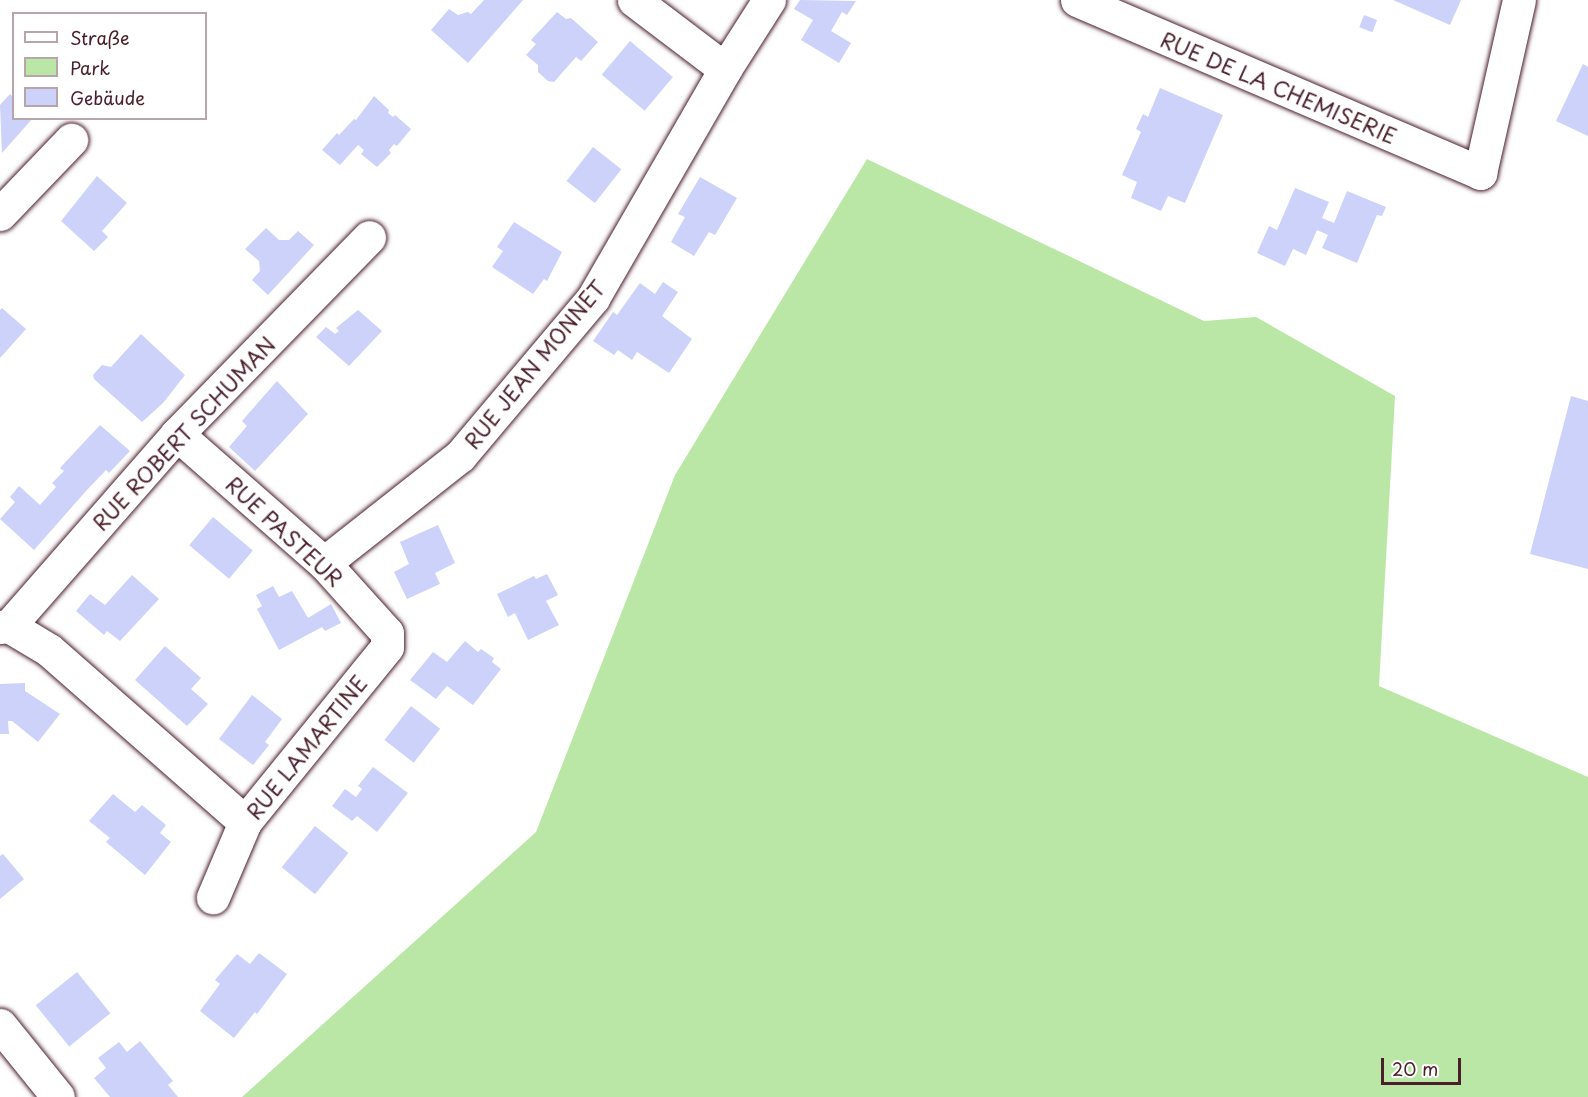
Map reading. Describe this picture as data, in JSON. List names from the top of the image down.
{
  "streets": {
    "street": [
      "RUE DE LA CHEMISERIE",
      "RUE JEAN MONNET",
      "RUE ROBERT SCHUMAN",
      "RUE PASTEUR",
      "RUE LAMARTINE"
    ]
  },
  "crossings": [
    ["RUE JEAN MONNET", "RUE PASTEUR"],
    ["RUE ROBERT SCHUMAN", "RUE PASTEUR"],
    ["RUE PASTEUR", "RUE LAMARTINE"]
  ],
  "legend": ["Straße", "Park", "Gebäude"],
  "scale_bar": "20 m"
}
